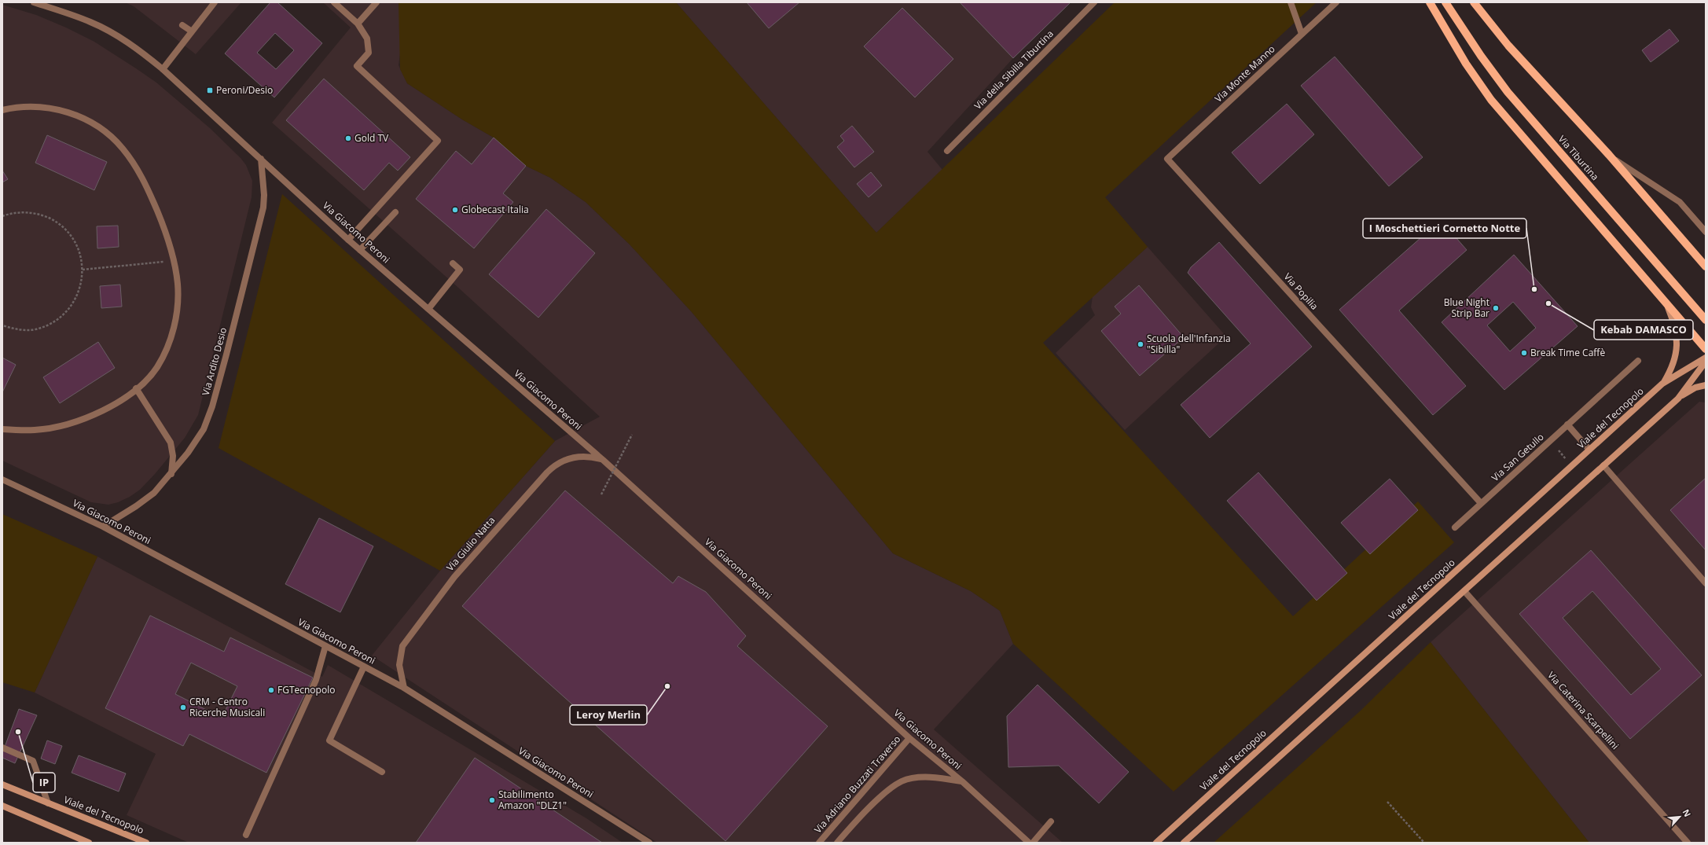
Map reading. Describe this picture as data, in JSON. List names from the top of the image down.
{
  "streets": {
    "main road": ["Via Tiburtina", "Viale del Tecnopolo"],
    "street": [
      "Via della Sibilla Tiburtina",
      "Via Monte Manno",
      "Via Giacomo Peroni",
      "Via Popilia",
      "Via Ardito Desio",
      "Via San Getullo",
      "Via Giulio Natta",
      "Via Caterina Scarpellini",
      "Via Adriano Buzzati Traverso"
    ]
  },
  "crossings": [
    ["Via Monte Manno", "Via Popilia"],
    ["Via Giacomo Peroni", "Via Ardito Desio"],
    ["Via Giacomo Peroni", "Via Giulio Natta"],
    ["Via Giacomo Peroni", "Via Adriano Buzzati Traverso"],
    ["Via Popilia", "Via San Getullo"]
  ],
  "places": {
    "transit": ["Peroni/Desio"],
    "other": [
      "Gold TV",
      "Globecast Italia",
      "I Moschettieri Cornetto Notte",
      "Kebab DAMASCO",
      "Blue Night Strip Bar",
      "Scuola dell'Infanzia \"Sibilla\"",
      "Break Time Caffè",
      "Leroy Merlin",
      "FGTecnopolo",
      "CRM - Centro Ricerche Musicali",
      "IP",
      "Stabilimento Amazon \"DLZ1\""
    ]
  },
  "north": "top right"
}
